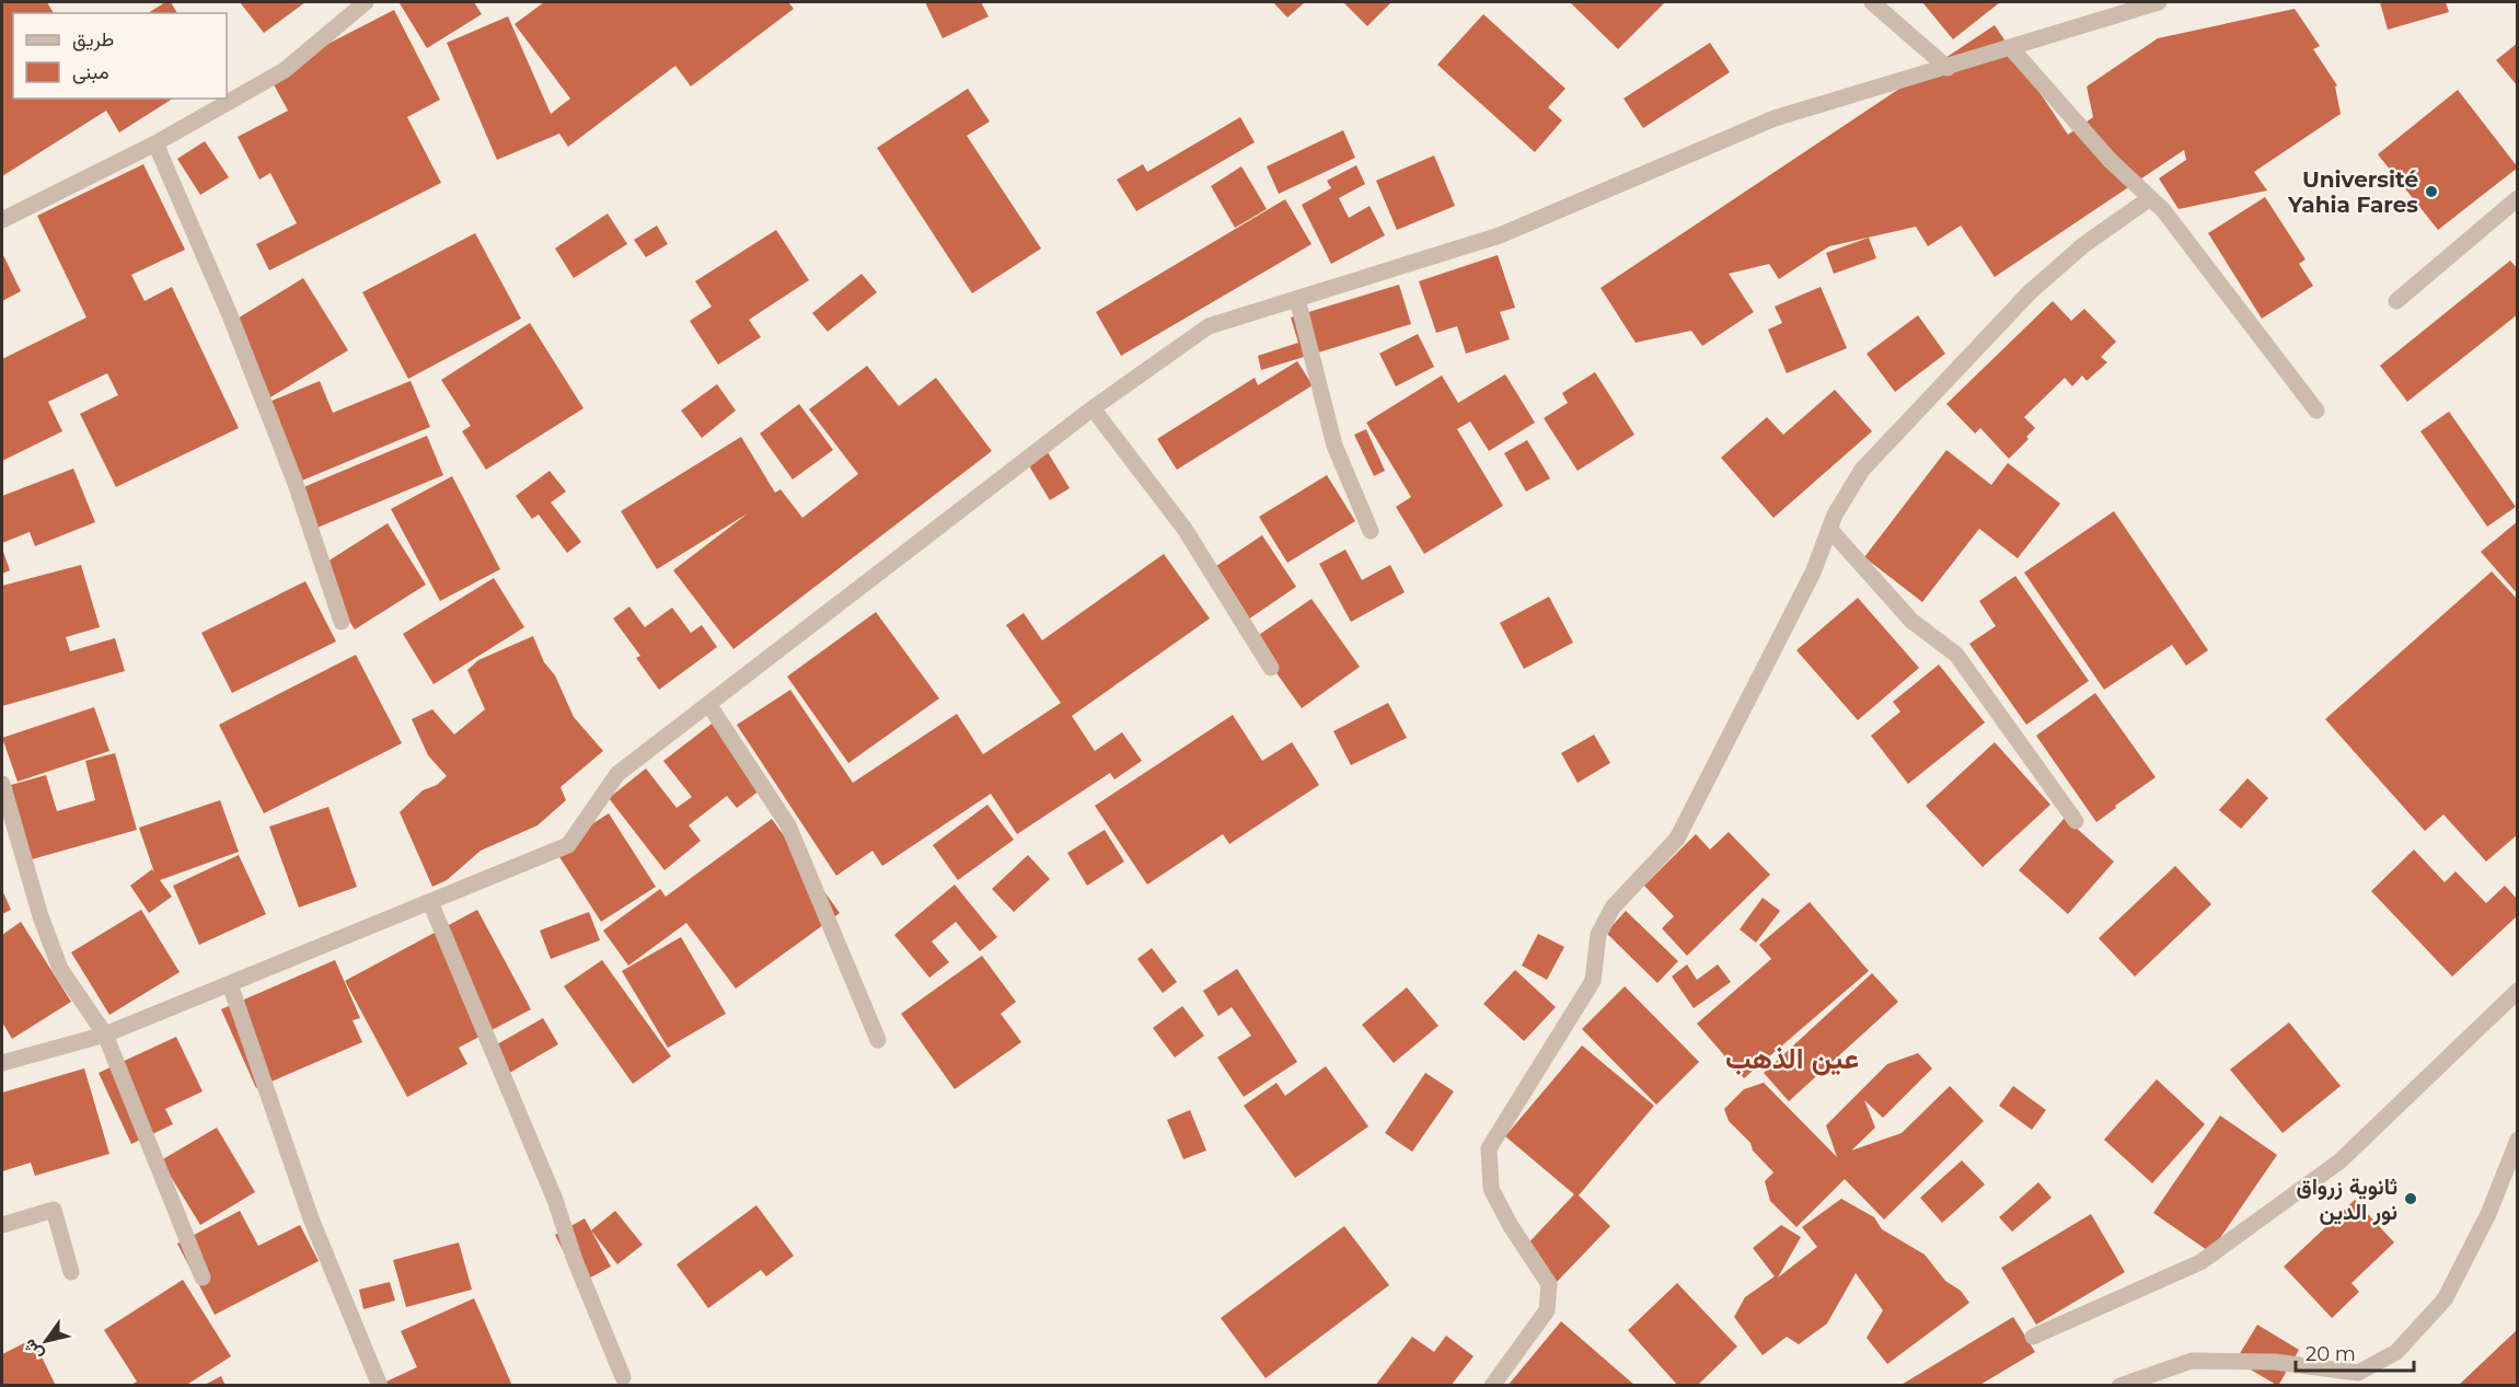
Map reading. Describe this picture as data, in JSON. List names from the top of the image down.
{
  "districts": ["عين الذهب"],
  "places": ["Université Yahia Fares", "ثانوية زرواق نور الدين"],
  "legend": ["طريق", "مبنى"],
  "scale_bar": "20 m",
  "north": "bottom left"
}
